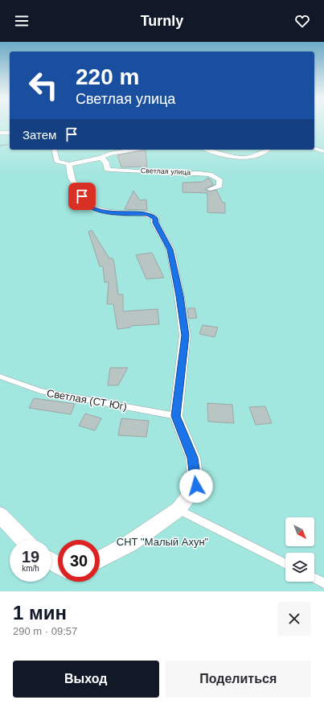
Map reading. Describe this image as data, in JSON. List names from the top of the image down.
{
  "streets": {
    "street": ["Светлая улица"],
    "lane": ["Светлая (СТ Юг)"]
  },
  "parks": ["СНТ \"Малый Ахун\""],
  "north": "bottom right",
  "page": {
    "header": "Turnly",
    "turn": ["220 m", "Светлая улица"],
    "then": "Затем",
    "speed": "19 km/h",
    "limit": "30",
    "heading": ["1 мин", "290 m · 09:57"],
    "buttons": ["Выход", "Поделиться"]
  }
}
